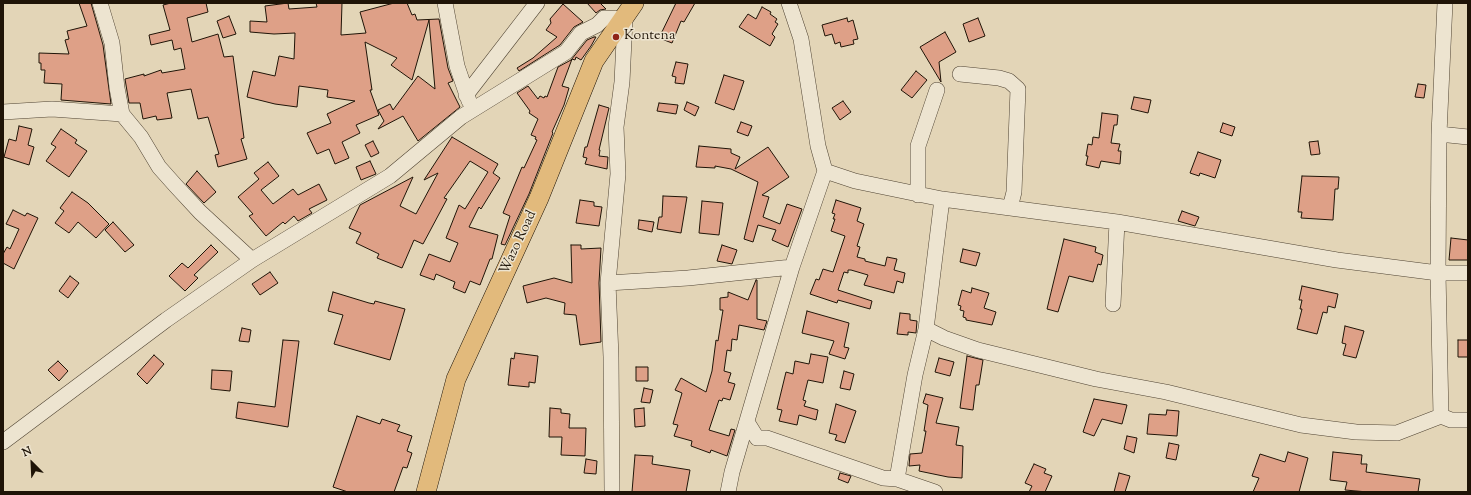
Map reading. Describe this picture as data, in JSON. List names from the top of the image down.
{
  "streets": {
    "main road": ["Wazo Road"]
  },
  "places": ["Kontena"],
  "north": "top left"
}
